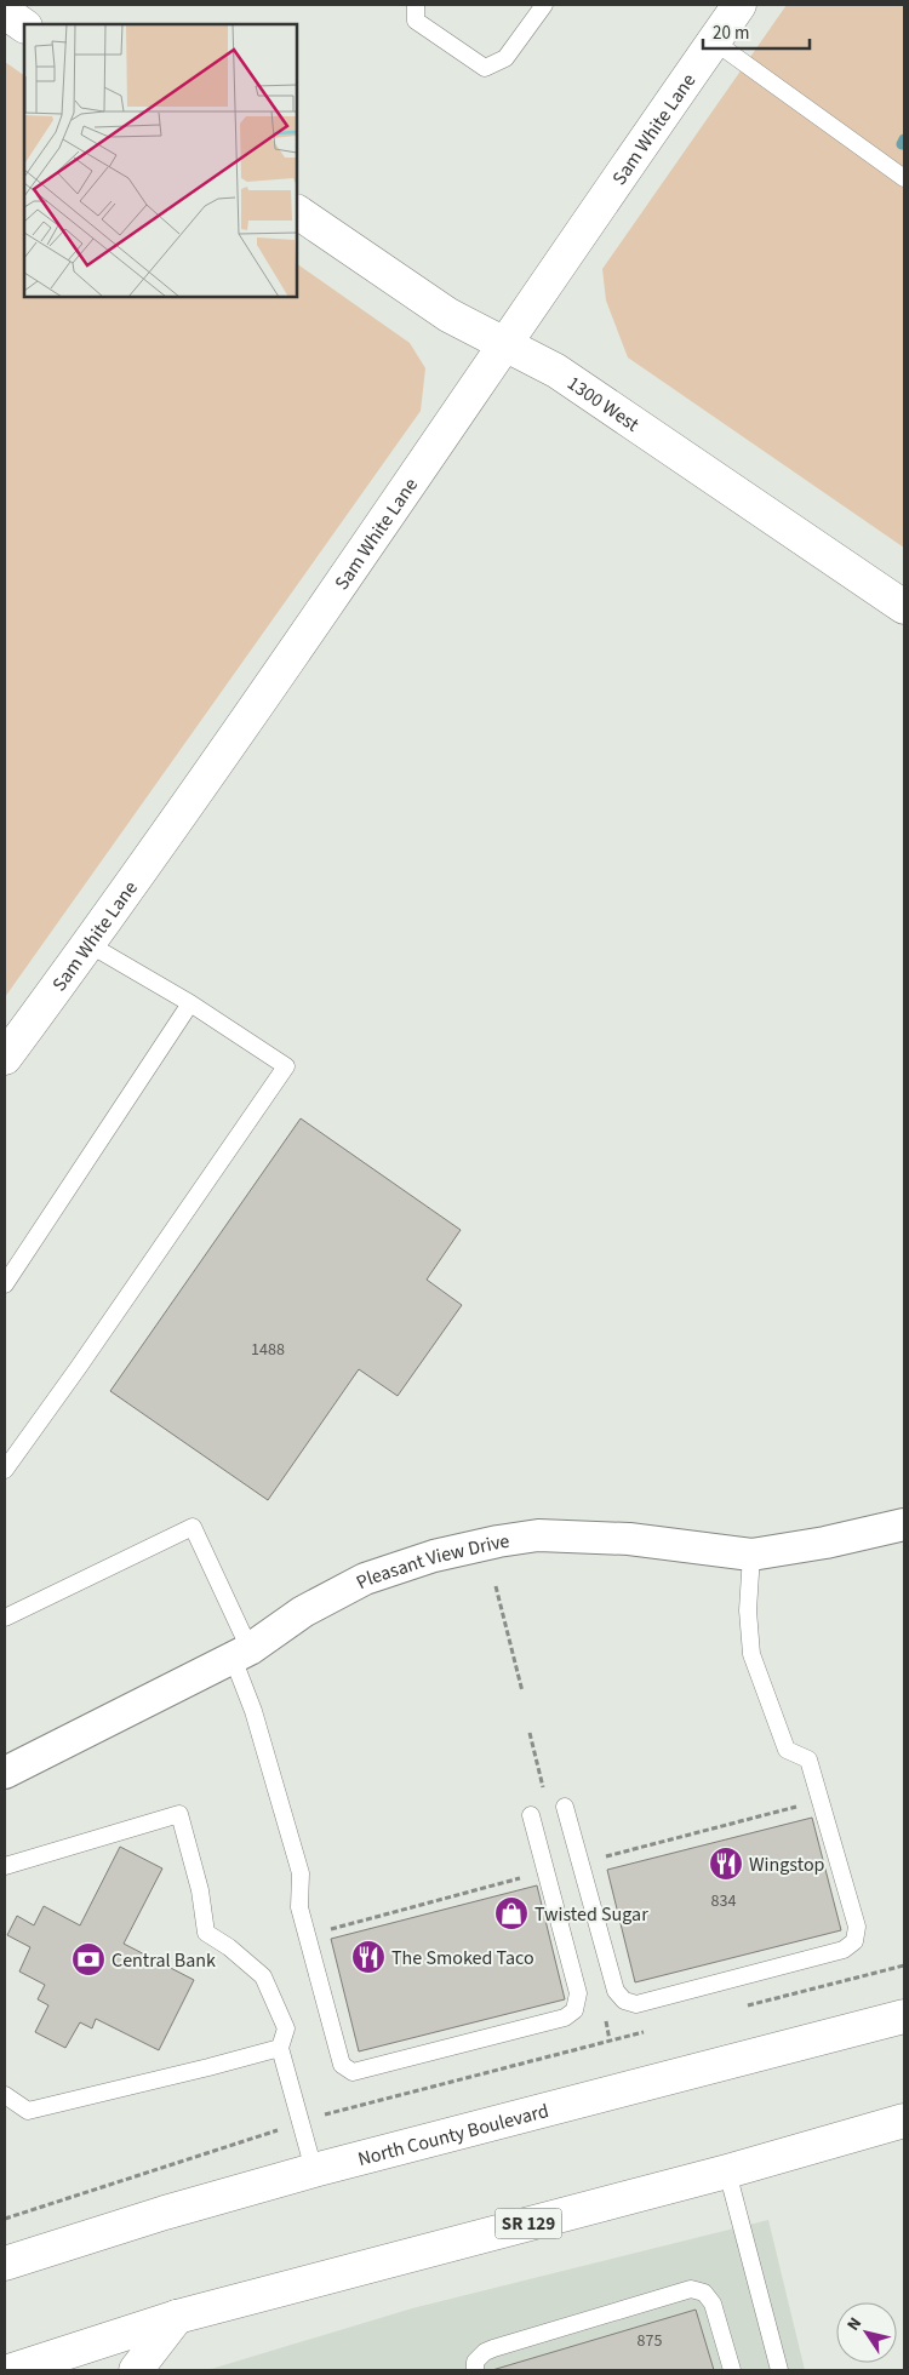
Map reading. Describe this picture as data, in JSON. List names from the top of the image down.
{
  "streets": {
    "street": [
      "Sam White Lane",
      "1300 West",
      "Pleasant View Drive",
      "North County Boulevard",
      "SR 129"
    ]
  },
  "crossings": [
    ["Sam White Lane", "1300 West"]
  ],
  "places": {
    "restaurant": ["Wingstop", "The Smoked Taco"],
    "shop": ["Twisted Sugar"],
    "bank": ["Central Bank"]
  },
  "house_numbers": ["1488", "834", "875"],
  "scale_bar": "20 m",
  "north": "top left"
}
